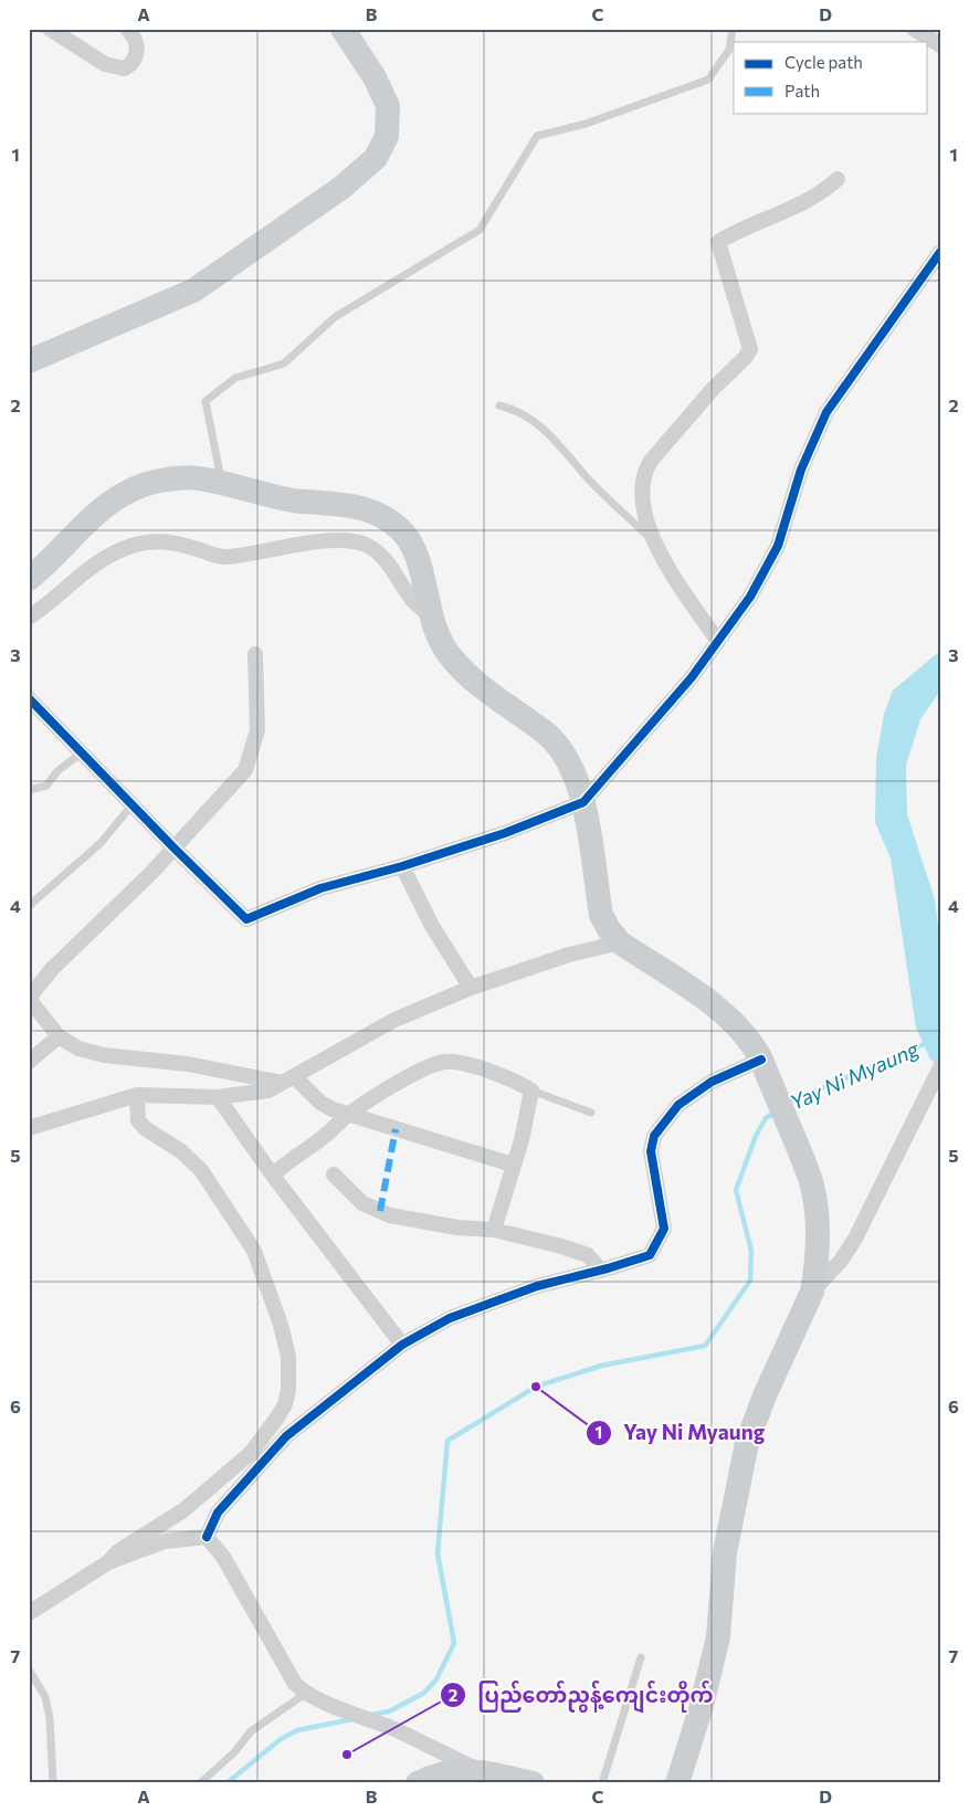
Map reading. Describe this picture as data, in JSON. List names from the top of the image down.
{
  "water": ["Yay Ni Myaung"],
  "places": ["Yay Ni Myaung", "ပြည်‌‌တော်ညွန့်ကျေင်းတိုက်"],
  "legend": ["Cycle path", "Path"],
  "grid": {
    "columns": [
      "A",
      "B",
      "C",
      "D"
    ],
    "rows": [
      "1",
      "2",
      "3",
      "4",
      "5",
      "6",
      "7"
    ]
  }
}
